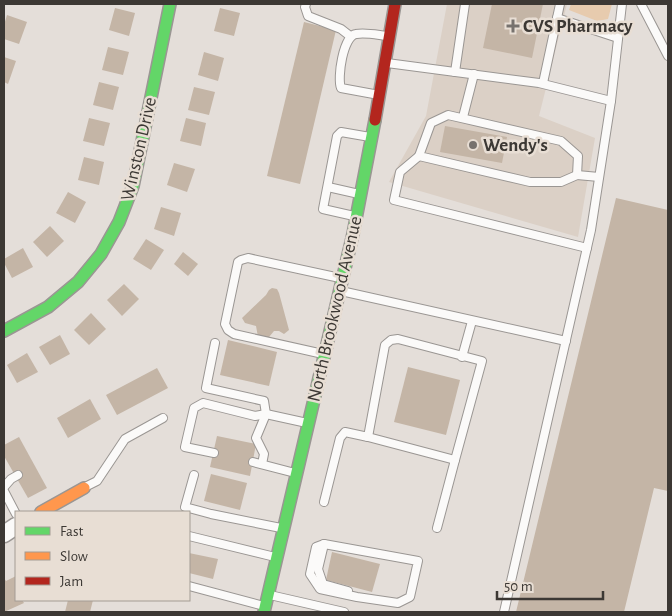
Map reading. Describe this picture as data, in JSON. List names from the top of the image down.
{
  "streets": {
    "street": ["Winston Drive", "North Brookwood Avenue"]
  },
  "places": {
    "health": ["CVS Pharmacy"],
    "other": ["Wendy's"]
  },
  "legend": ["Fast", "Slow", "Jam"],
  "scale_bar": "50 m"
}
